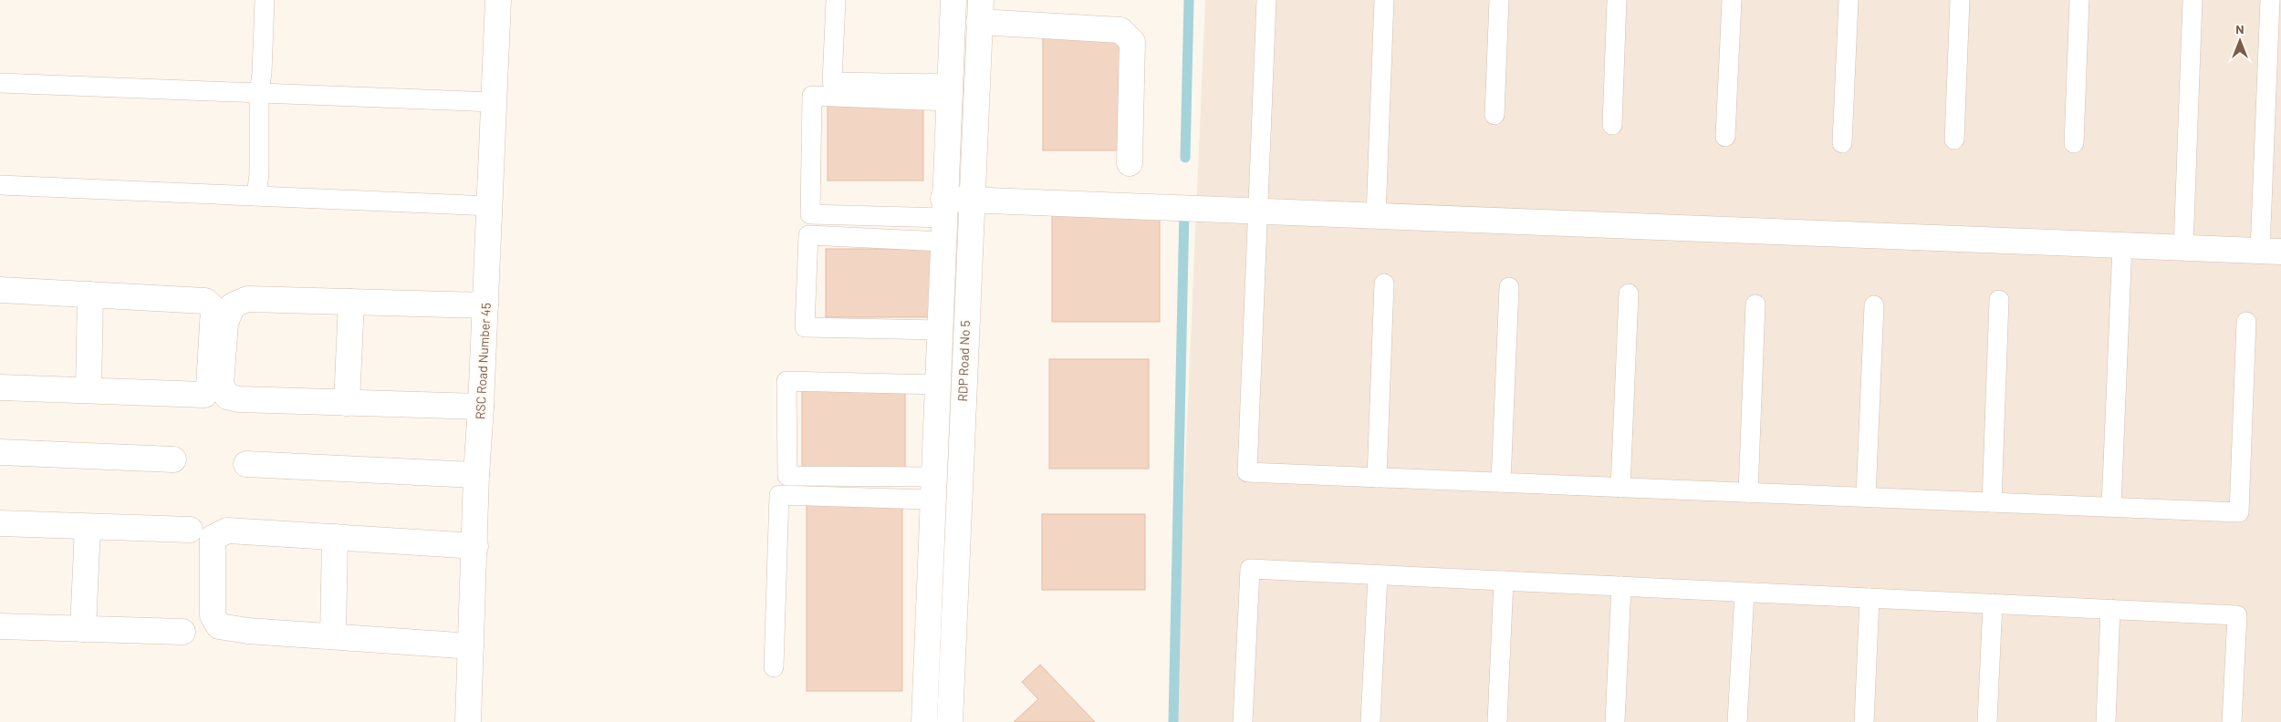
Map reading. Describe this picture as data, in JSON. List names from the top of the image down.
{
  "streets": {
    "street": ["RSC Road Number 45", "RDP Road No 5"]
  },
  "north": "top"
}
